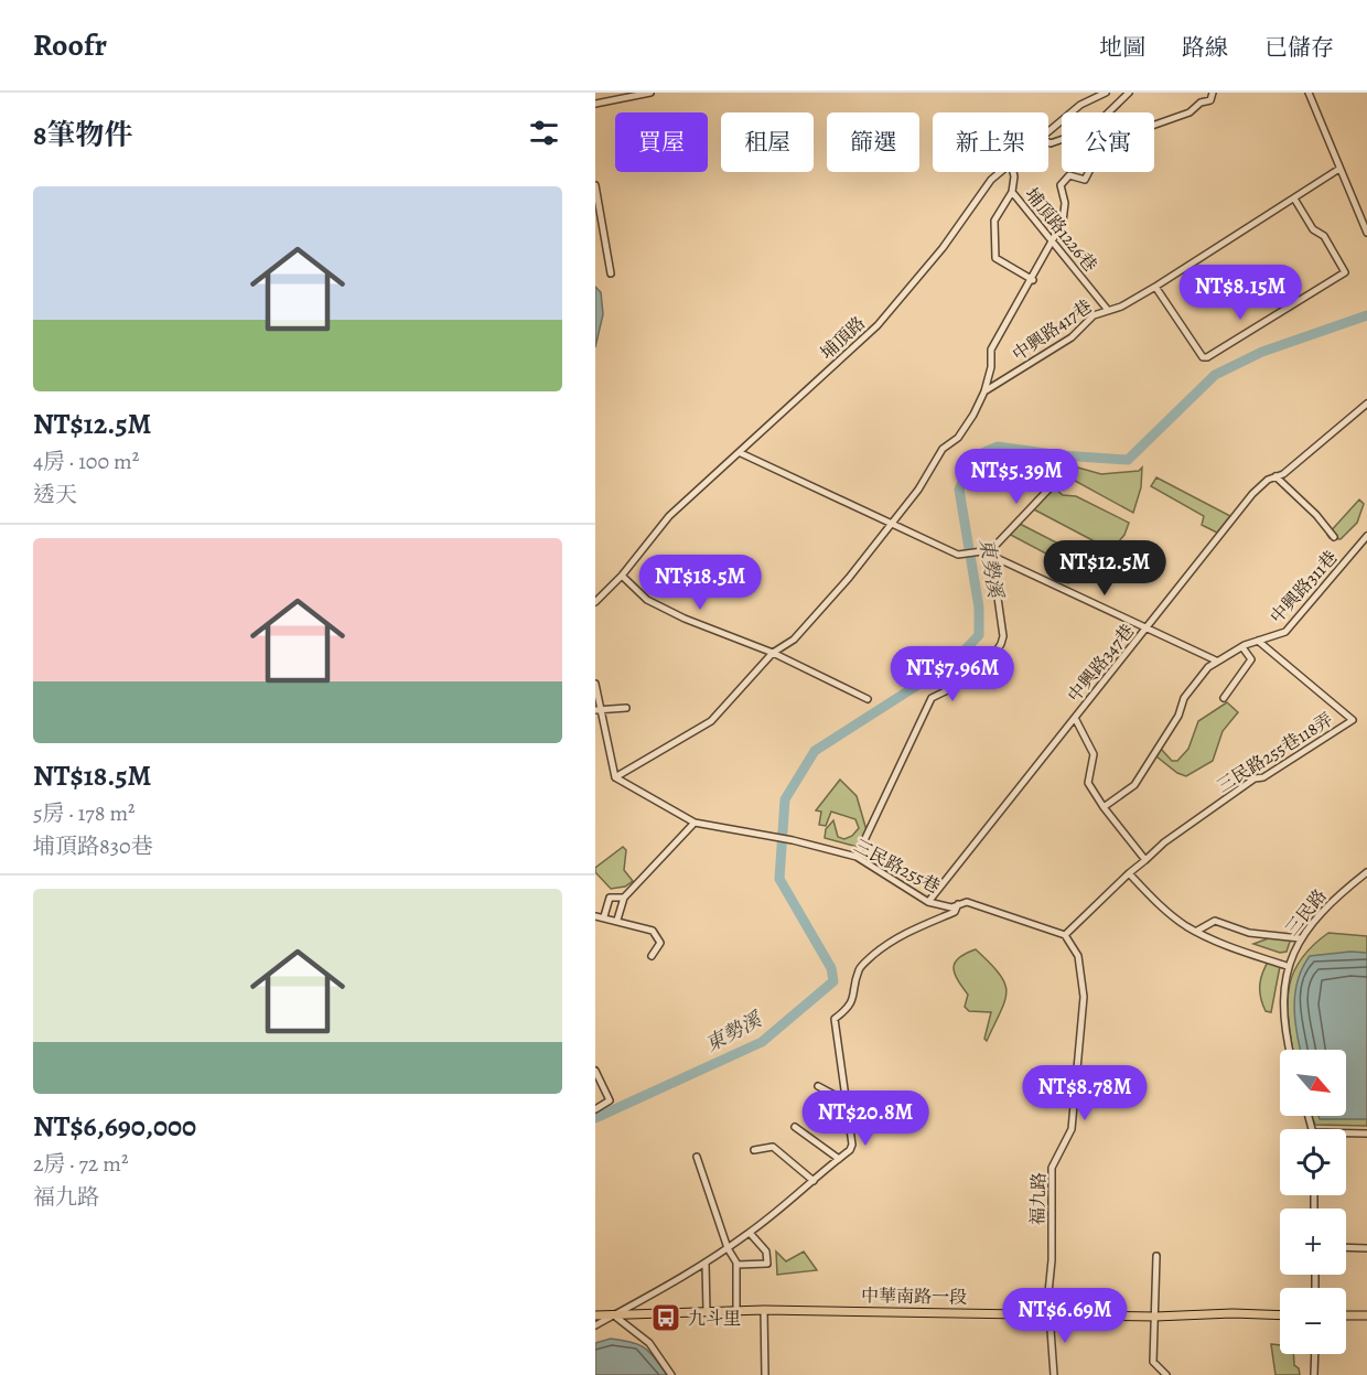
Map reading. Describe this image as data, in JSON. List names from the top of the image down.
{
  "streets": {
    "main road": ["中華南路一段"],
    "street": [
      "埔頂路1226巷",
      "中興路417巷",
      "埔頂路",
      "中興路311巷",
      "中興路347巷",
      "三民路255巷118弄",
      "三民路255巷",
      "三民路",
      "福九路"
    ]
  },
  "crossings": [
    ["埔頂路1226巷", "中興路417巷"],
    ["中興路311巷", "三民路255巷118弄"],
    ["中興路347巷", "三民路255巷"],
    ["三民路255巷", "福九路"],
    ["福九路", "中華南路一段"]
  ],
  "water": ["東勢溪"],
  "places": {
    "bus stop": ["九斗里"]
  },
  "north": "bottom right",
  "page": {
    "header": "Roofr",
    "nav": ["地圖", "路線", "已儲存"],
    "heading": "8筆物件",
    "chip": [
      "買屋",
      "租屋",
      "篩選",
      "新上架",
      "公寓"
    ],
    "list": [
      {
        "name": "NT$12.5M",
        "note": "4房 · 100 m² · 透天"
      },
      {
        "name": "NT$18.5M",
        "note": "5房 · 178 m² · 埔頂路830巷"
      },
      {
        "name": "NT$6,690,000",
        "note": "2房 · 72 m² · 福九路"
      }
    ],
    "price": [
      "NT$8.15M",
      "NT$5.39M",
      "NT$12.5M",
      "NT$18.5M",
      "NT$7.96M",
      "NT$8.78M",
      "NT$20.8M",
      "NT$6.69M"
    ],
    "map_buttons": ["+", "−"]
  }
}
